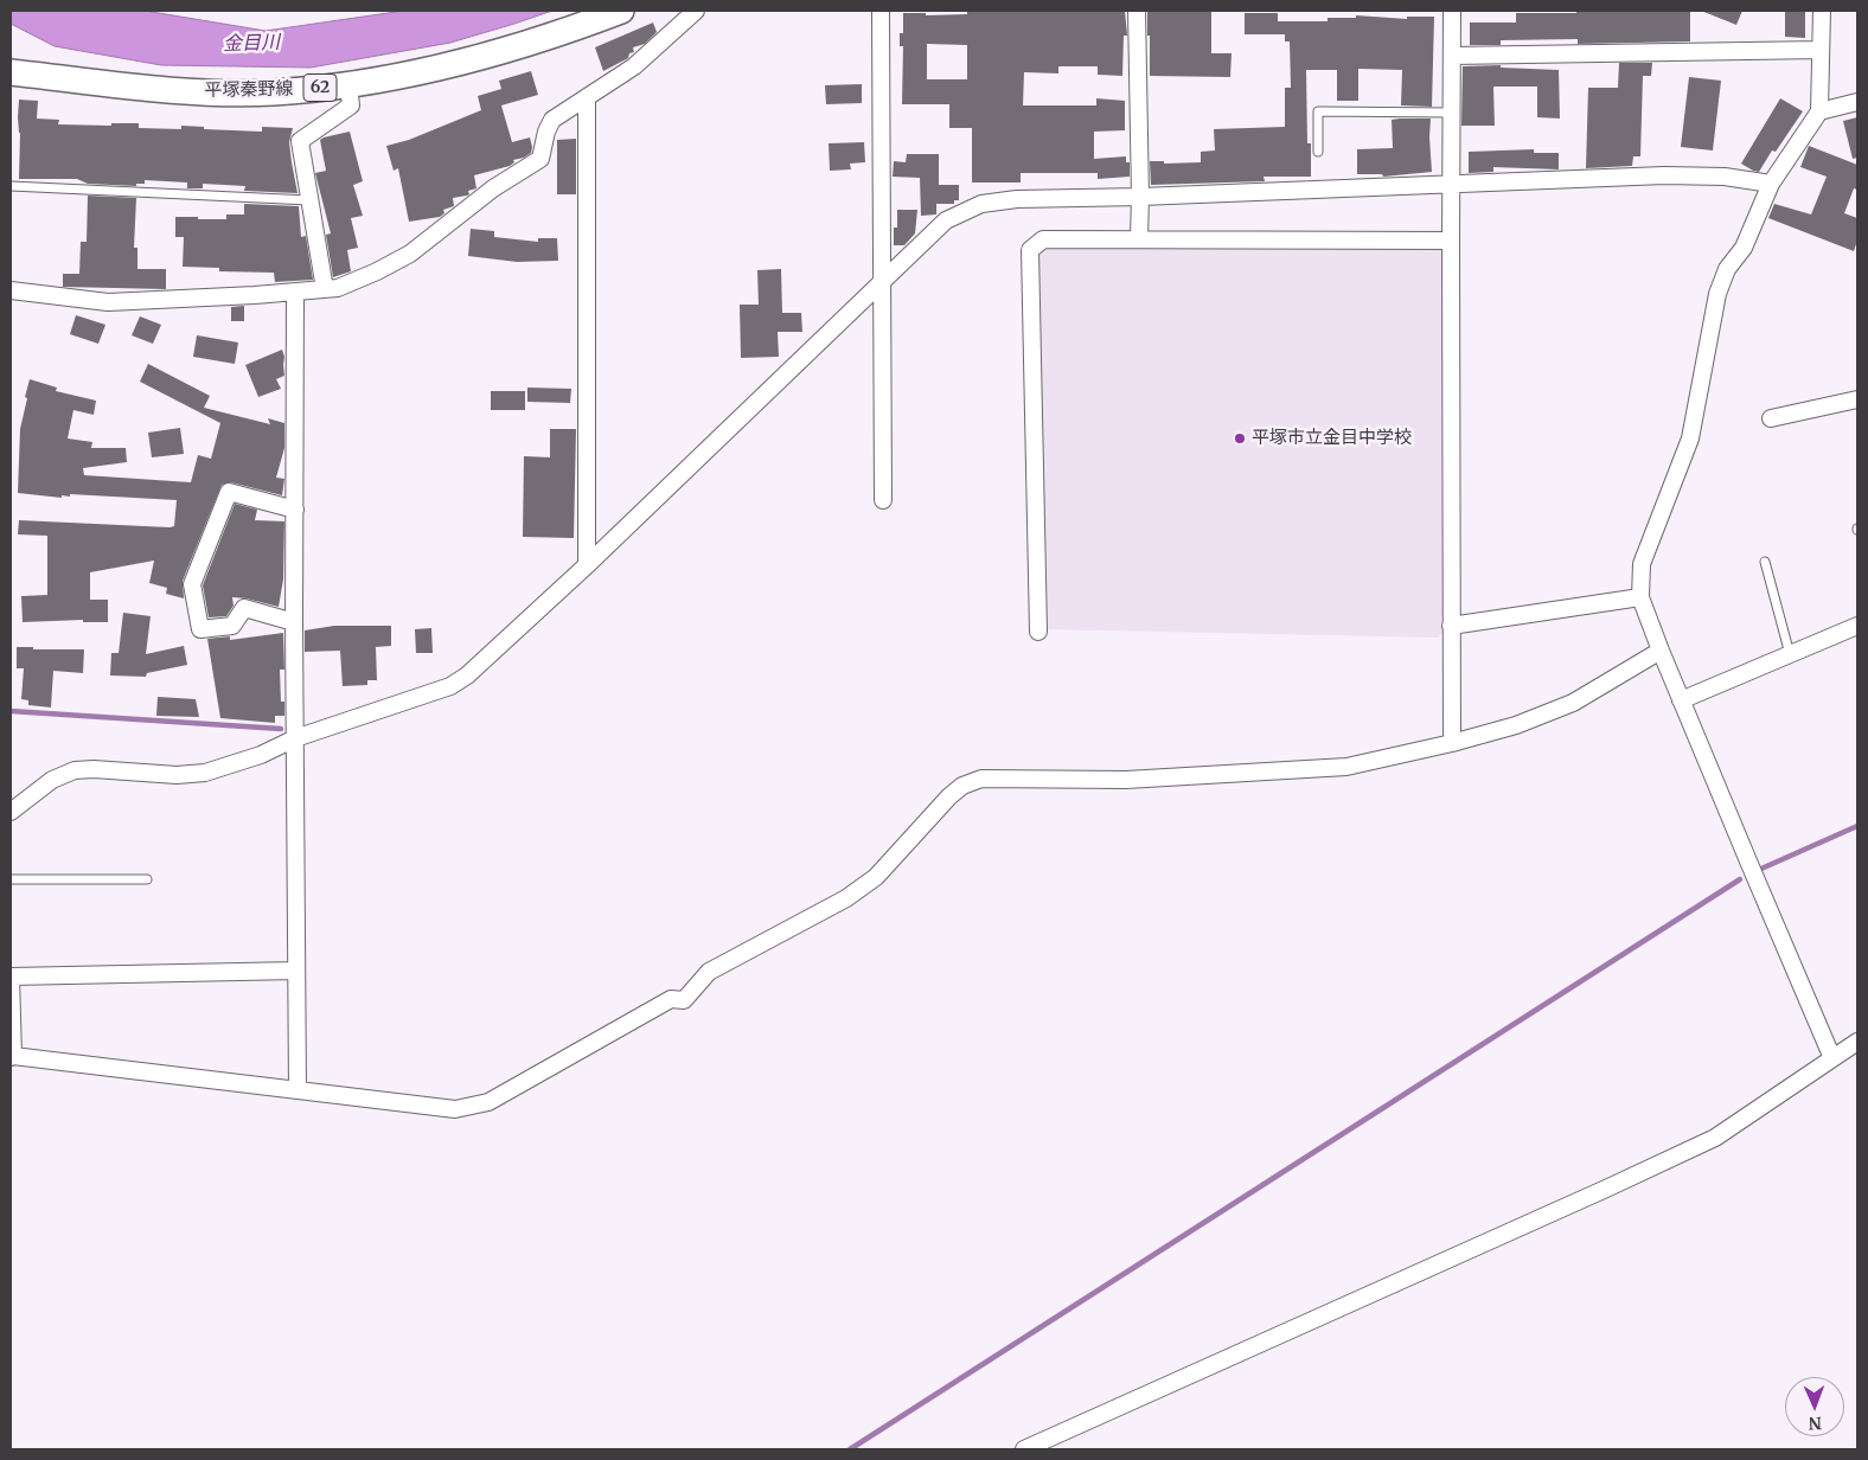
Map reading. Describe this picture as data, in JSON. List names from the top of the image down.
{
  "streets": {
    "main road": ["62", "平塚秦野線"]
  },
  "water": ["金目川"],
  "places": ["平塚市立金目中学校"],
  "north": "bottom"
}
